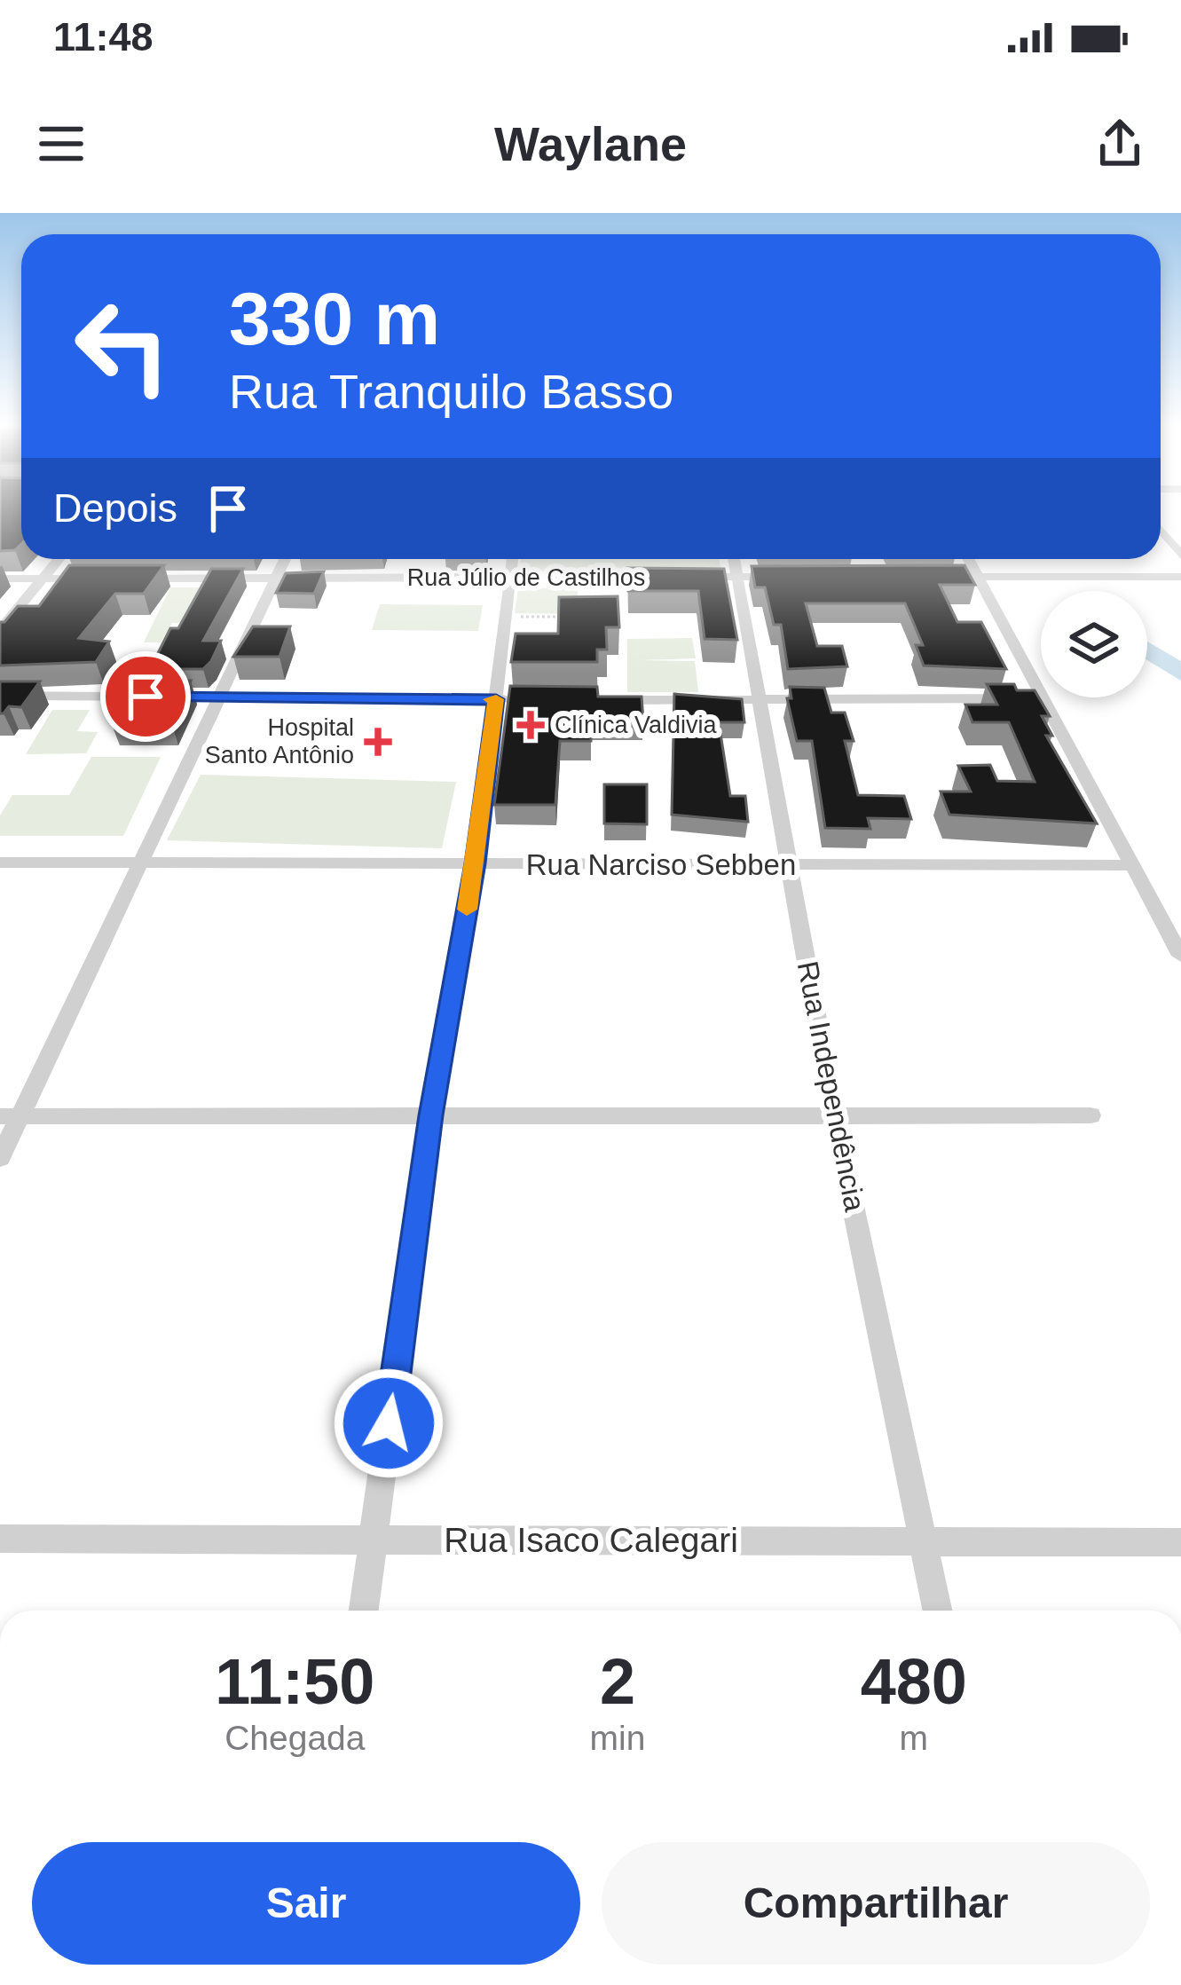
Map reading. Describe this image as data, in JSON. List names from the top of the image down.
{
  "streets": {
    "street": [
      "Rua Júlio de Castilhos",
      "Rua Narciso Sebben",
      "Rua Independência",
      "Rua Isaco Calegari"
    ]
  },
  "crossings": [
    ["Rua Júlio de Castilhos", "Rua Independência"],
    ["Rua Narciso Sebben", "Rua Independência"],
    ["Rua Independência", "Rua Isaco Calegari"]
  ],
  "places": {
    "health": ["Clínica Valdivia", "Hospital Santo Antônio"]
  },
  "page": {
    "status": "11:48",
    "header": "Waylane",
    "turn": ["330 m", "Rua Tranquilo Basso"],
    "then": "Depois",
    "eta": [
      "11:50",
      "Chegada",
      "2",
      "min",
      "480",
      "m"
    ],
    "buttons": ["Sair", "Compartilhar"]
  }
}
